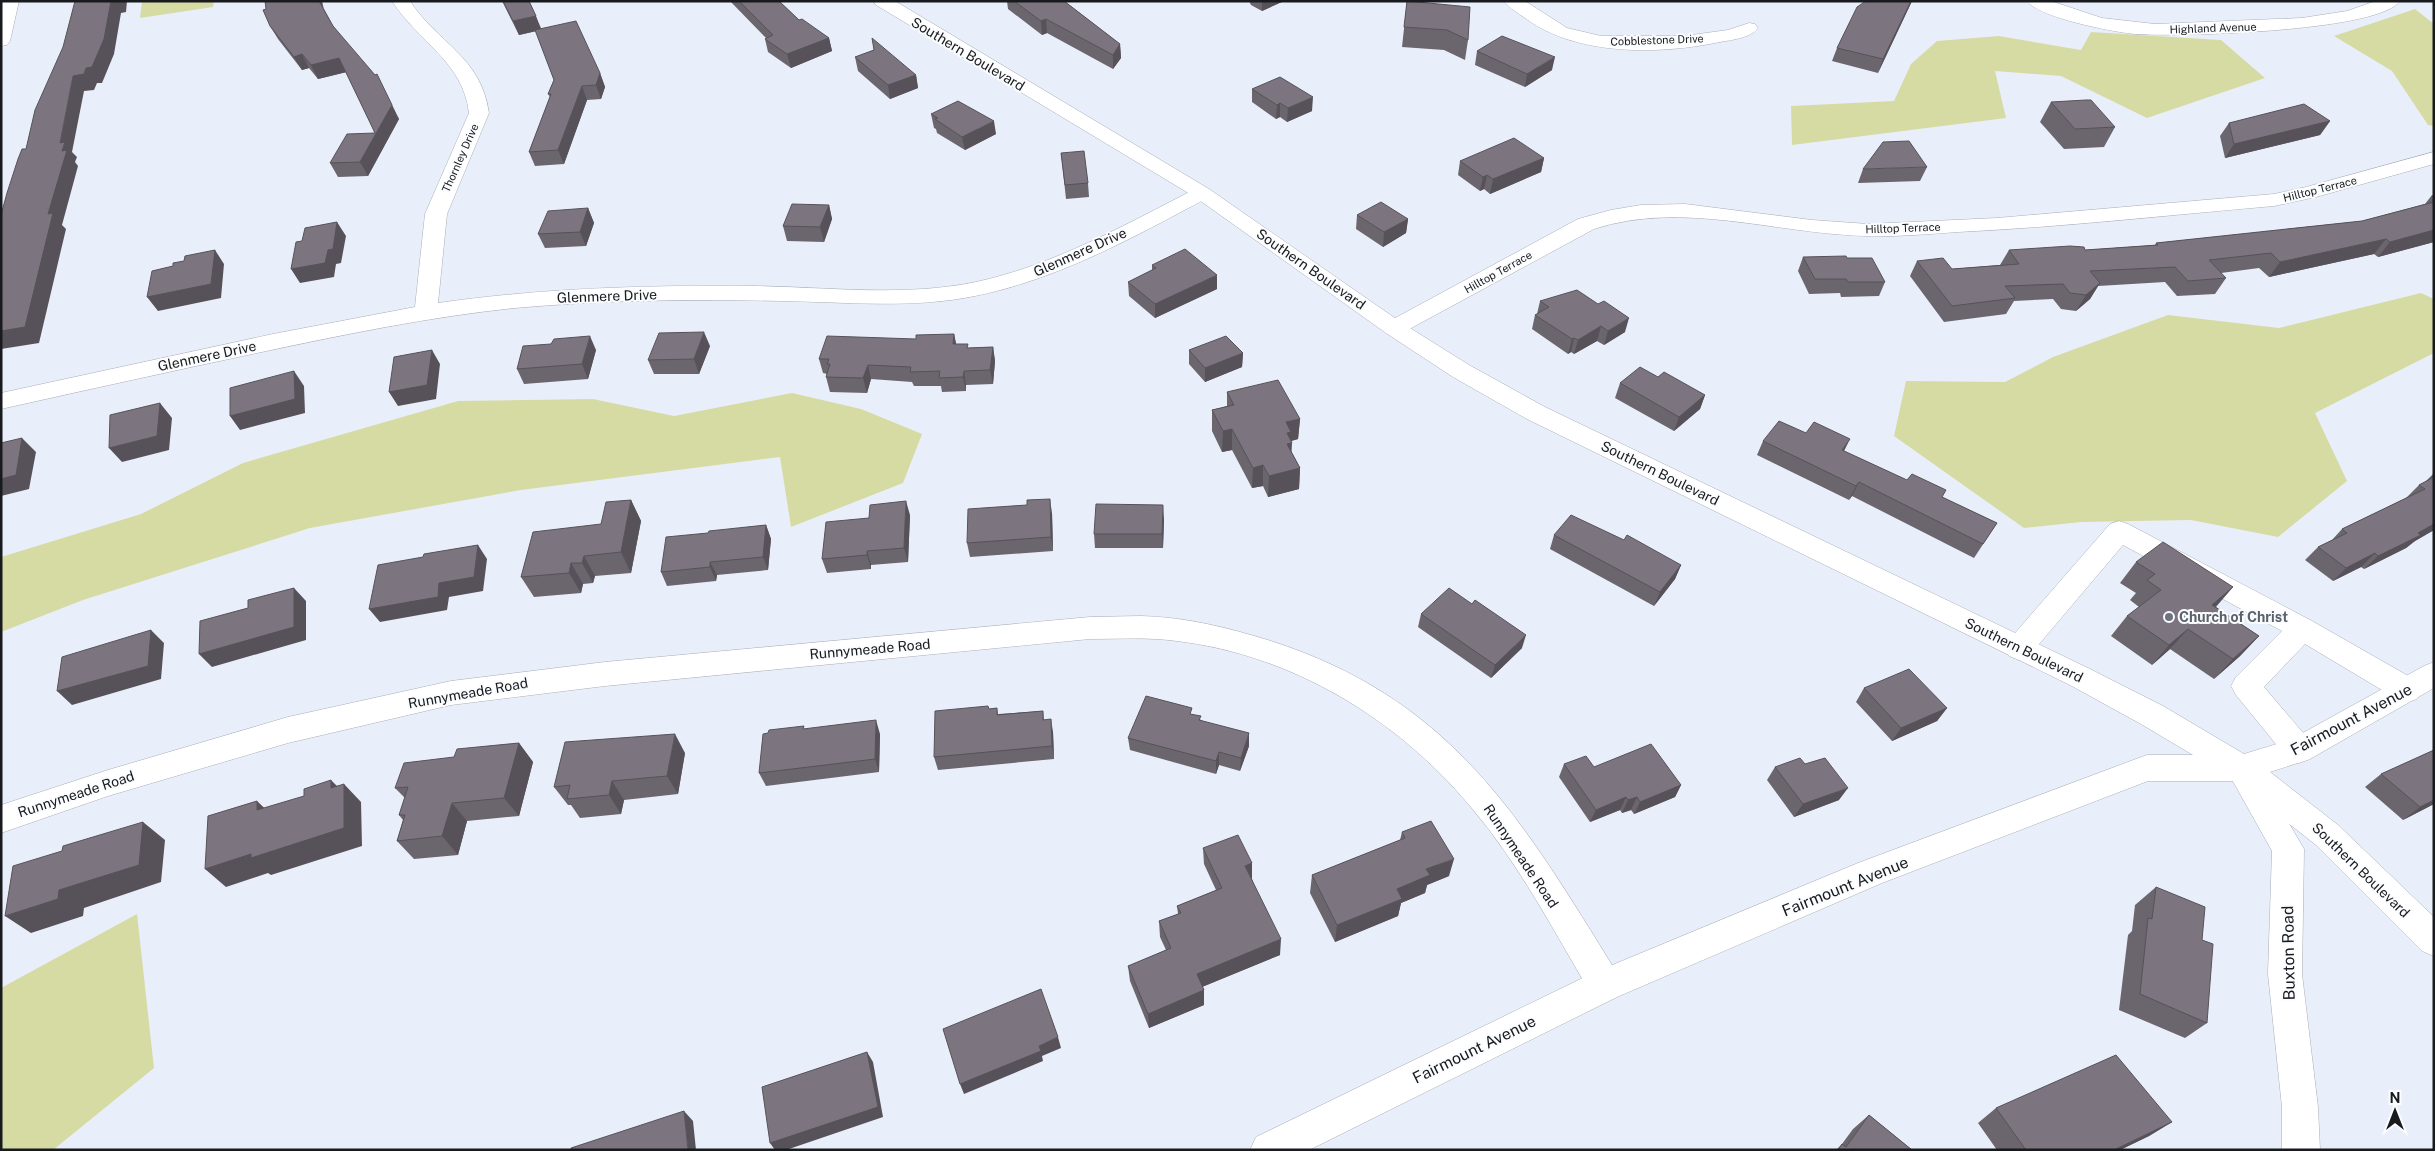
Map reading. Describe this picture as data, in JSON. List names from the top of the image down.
{
  "streets": {
    "street": [
      "Highland Avenue",
      "Cobblestone Drive",
      "Southern Boulevard",
      "Thornley Drive",
      "Hilltop Terrace",
      "Glenmere Drive",
      "Runnymeade Road",
      "Fairmount Avenue",
      "Buxton Road"
    ]
  },
  "crossings": [
    ["Southern Boulevard", "Hilltop Terrace"],
    ["Southern Boulevard", "Glenmere Drive"],
    ["Southern Boulevard", "Fairmount Avenue"],
    ["Southern Boulevard", "Buxton Road"],
    ["Thornley Drive", "Glenmere Drive"],
    ["Runnymeade Road", "Fairmount Avenue"],
    ["Fairmount Avenue", "Buxton Road"]
  ],
  "places": ["Church of Christ"],
  "north": "top"
}
